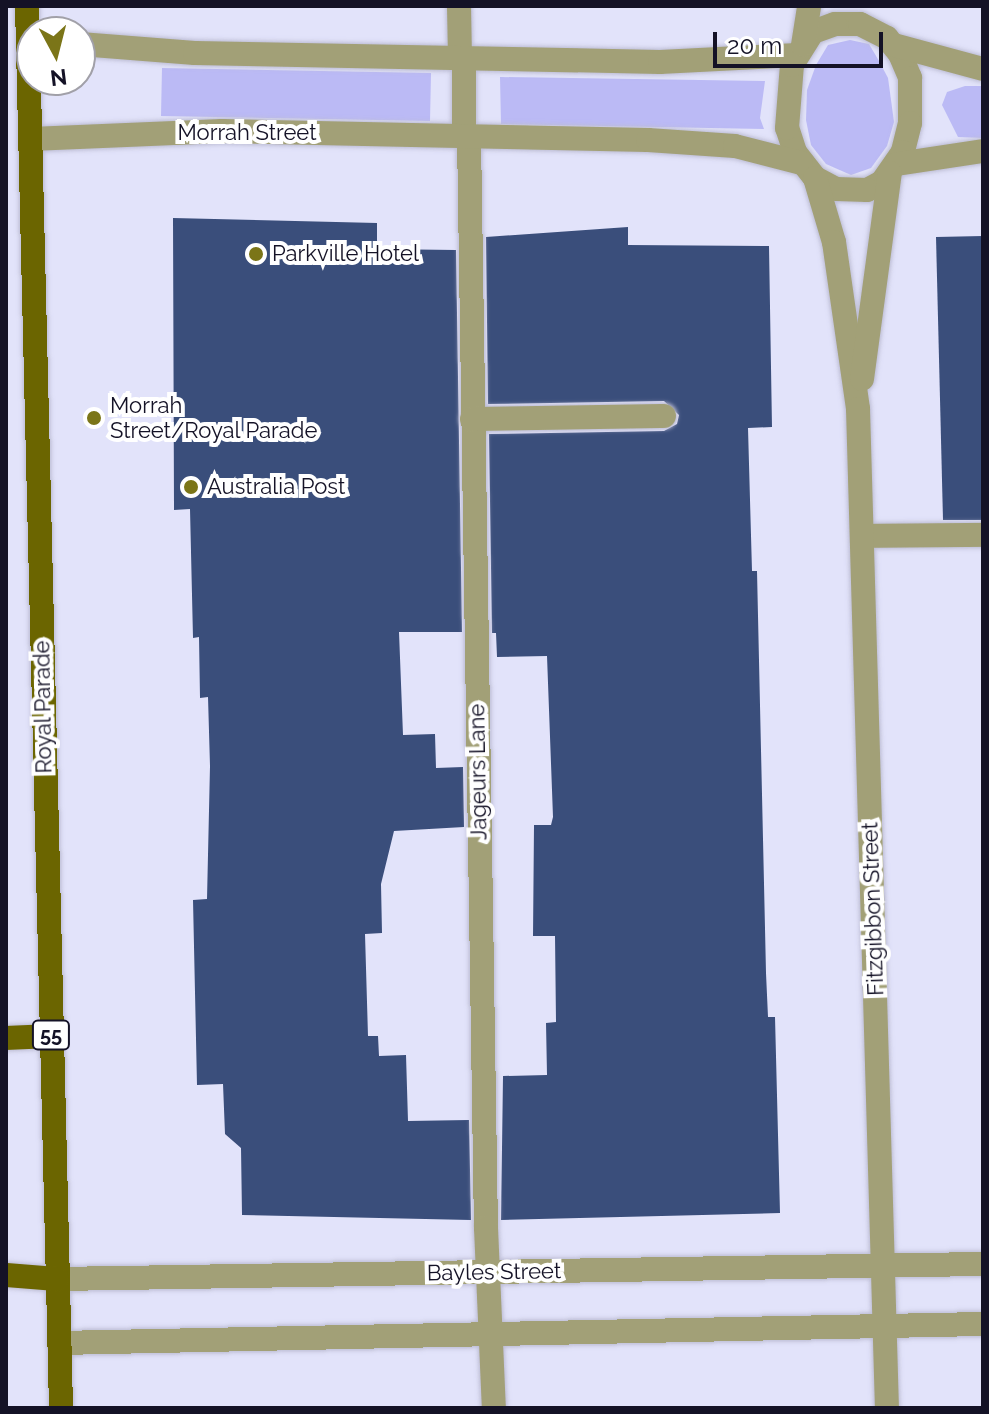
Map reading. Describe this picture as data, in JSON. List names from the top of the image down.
{
  "streets": {
    "main road": ["Royal Parade", "55", "Bayles Street"],
    "street": ["Morrah Street", "Jageurs Lane", "Fitzgibbon Street"]
  },
  "crossings": [
    ["Morrah Street", "Royal Parade"],
    ["Morrah Street", "Jageurs Lane"],
    ["Morrah Street", "Fitzgibbon Street"],
    ["Royal Parade", "Bayles Street"],
    ["Jageurs Lane", "Bayles Street"],
    ["Fitzgibbon Street", "Bayles Street"]
  ],
  "places": ["Parkville Hotel", "Morrah Street/Royal Parade", "Australia Post"],
  "scale_bar": "20 m",
  "north": "bottom"
}
